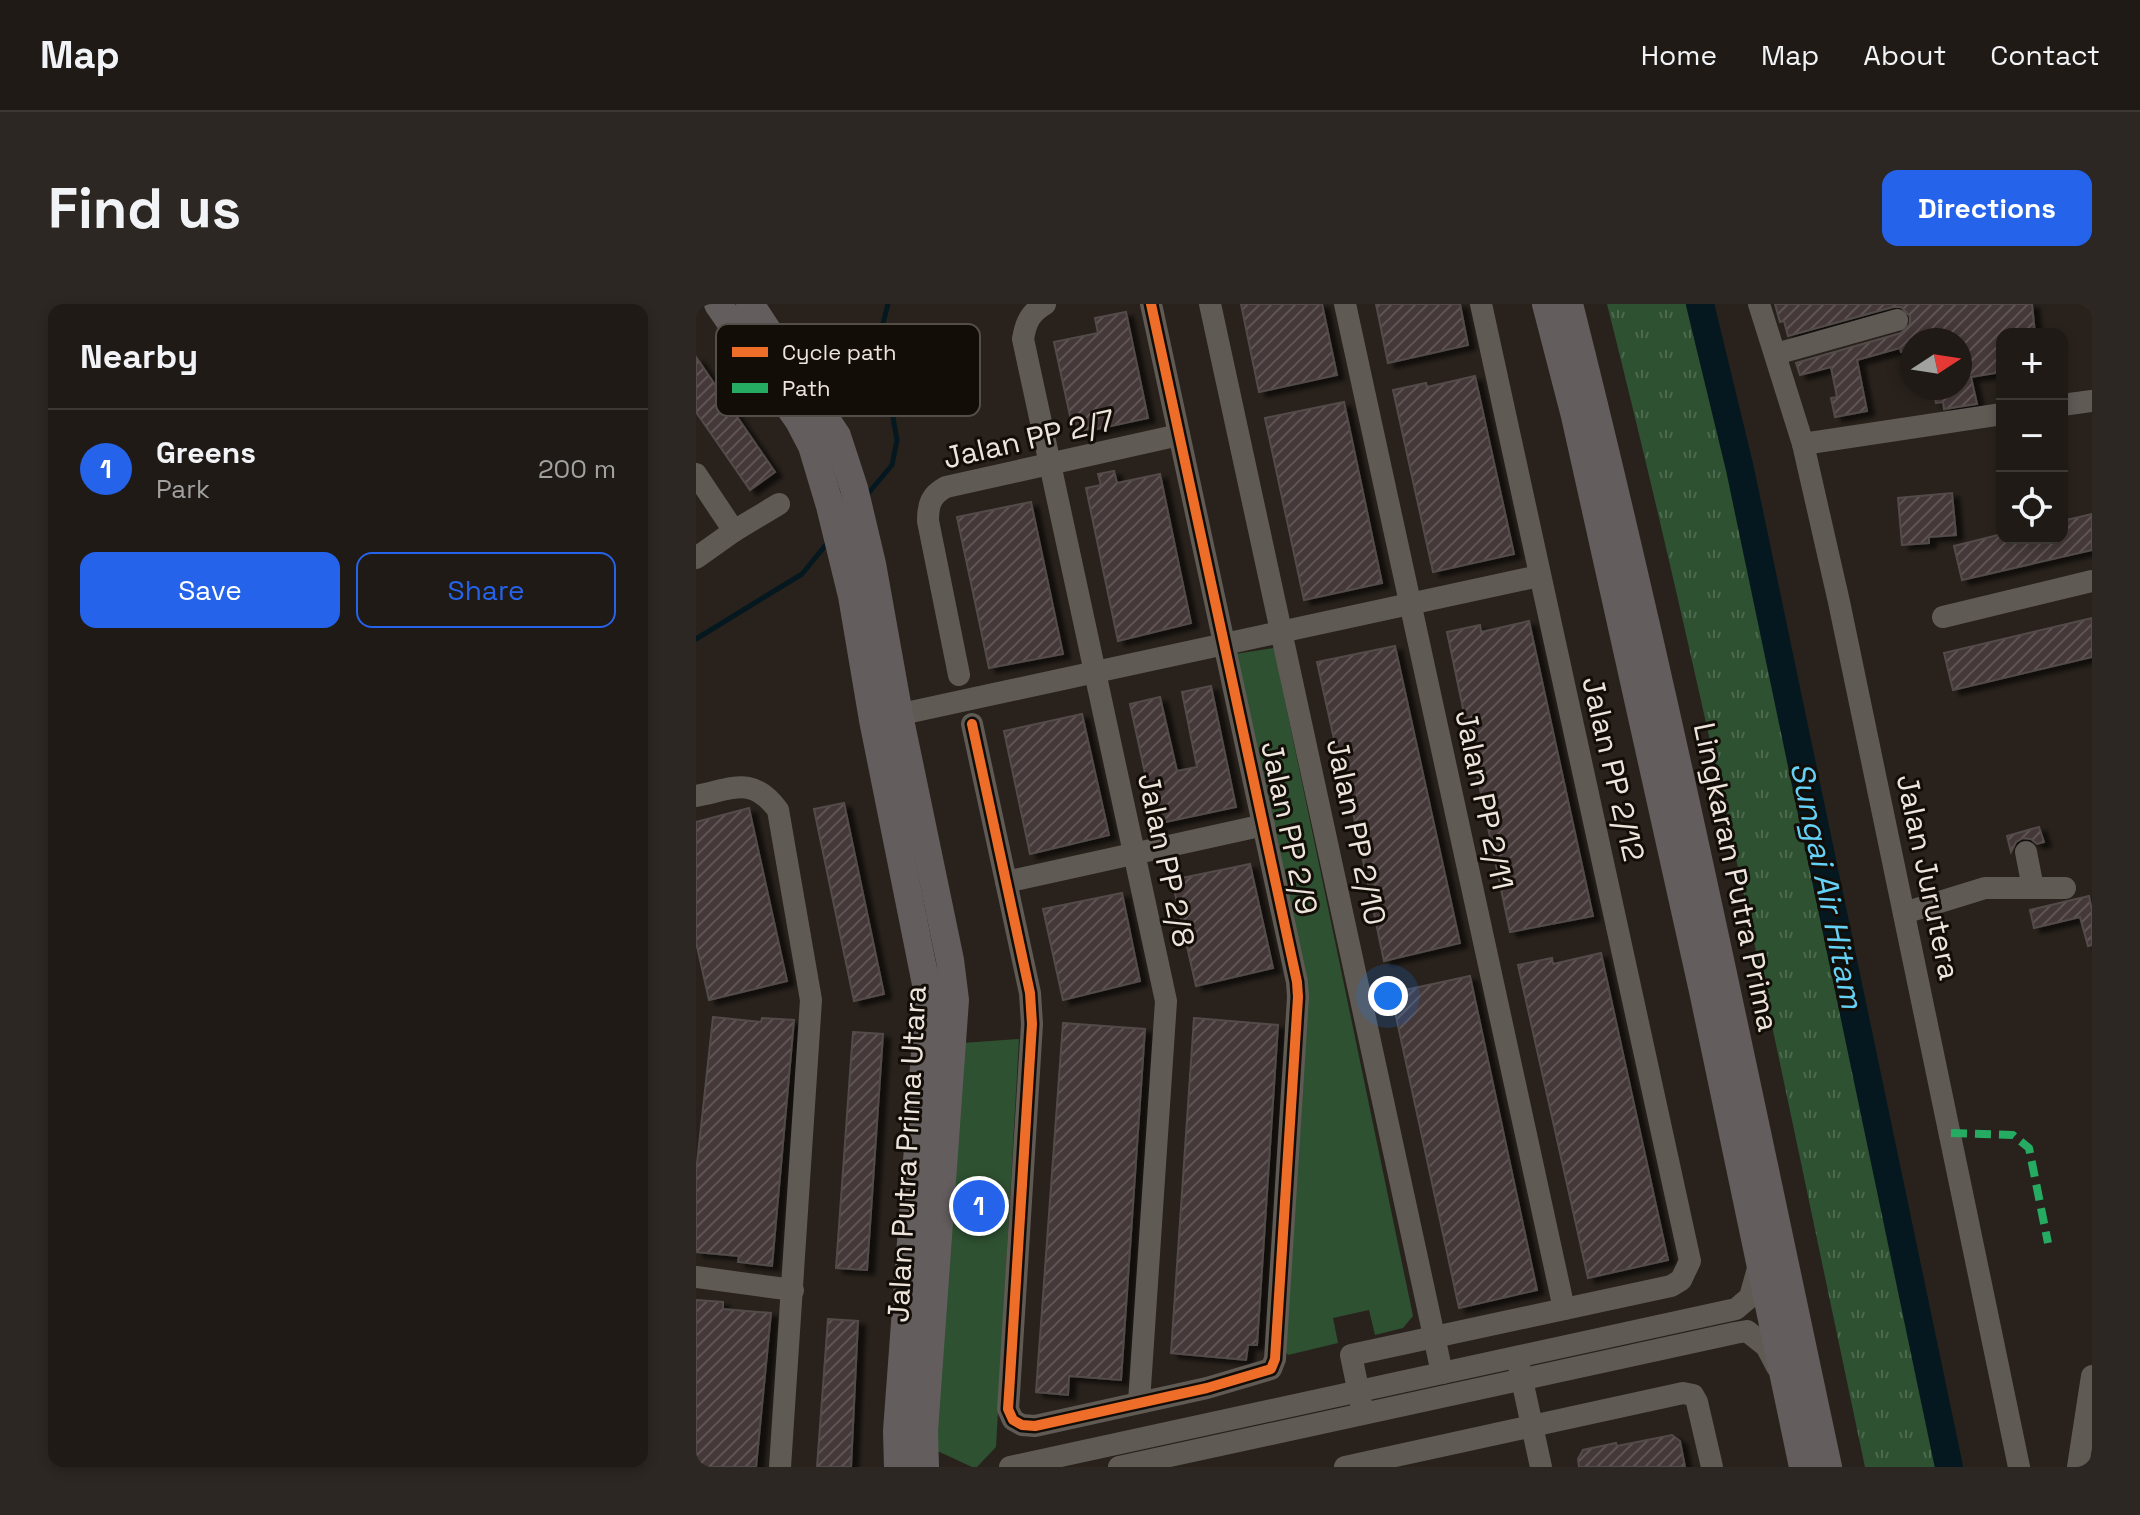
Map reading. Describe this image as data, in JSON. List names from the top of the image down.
{
  "streets": {
    "main road": ["Lingkaran Putra Prima", "Jalan Putra Prima Utara"],
    "street": [
      "Jalan PP 2/7",
      "Jalan PP 2/12",
      "Jalan PP 2/11",
      "Jalan PP 2/9",
      "Jalan PP 2/10",
      "Jalan PP 2/8",
      "Jalan Jurutera"
    ]
  },
  "crossings": [
    ["Jalan PP 2/7", "Jalan PP 2/9"],
    ["Jalan PP 2/7", "Jalan PP 2/8"],
    ["Jalan PP 2/12", "Jalan PP 2/11"],
    ["Jalan PP 2/9", "Jalan PP 2/8"]
  ],
  "water": ["Sungai Air Hitam"],
  "legend": ["Cycle path", "Path"],
  "north": "right",
  "page": {
    "header": "Map",
    "nav": [
      "Home",
      "Map",
      "About",
      "Contact"
    ],
    "buttons": [
      "Directions",
      ["Save", "Share"]
    ],
    "title": "Find us",
    "heading": "Nearby",
    "map_buttons": ["+", "−"],
    "list": [
      {
        "mark": "1",
        "name": "Greens",
        "note": "Park",
        "value": "200 m"
      }
    ],
    "pins": "1"
  }
}
